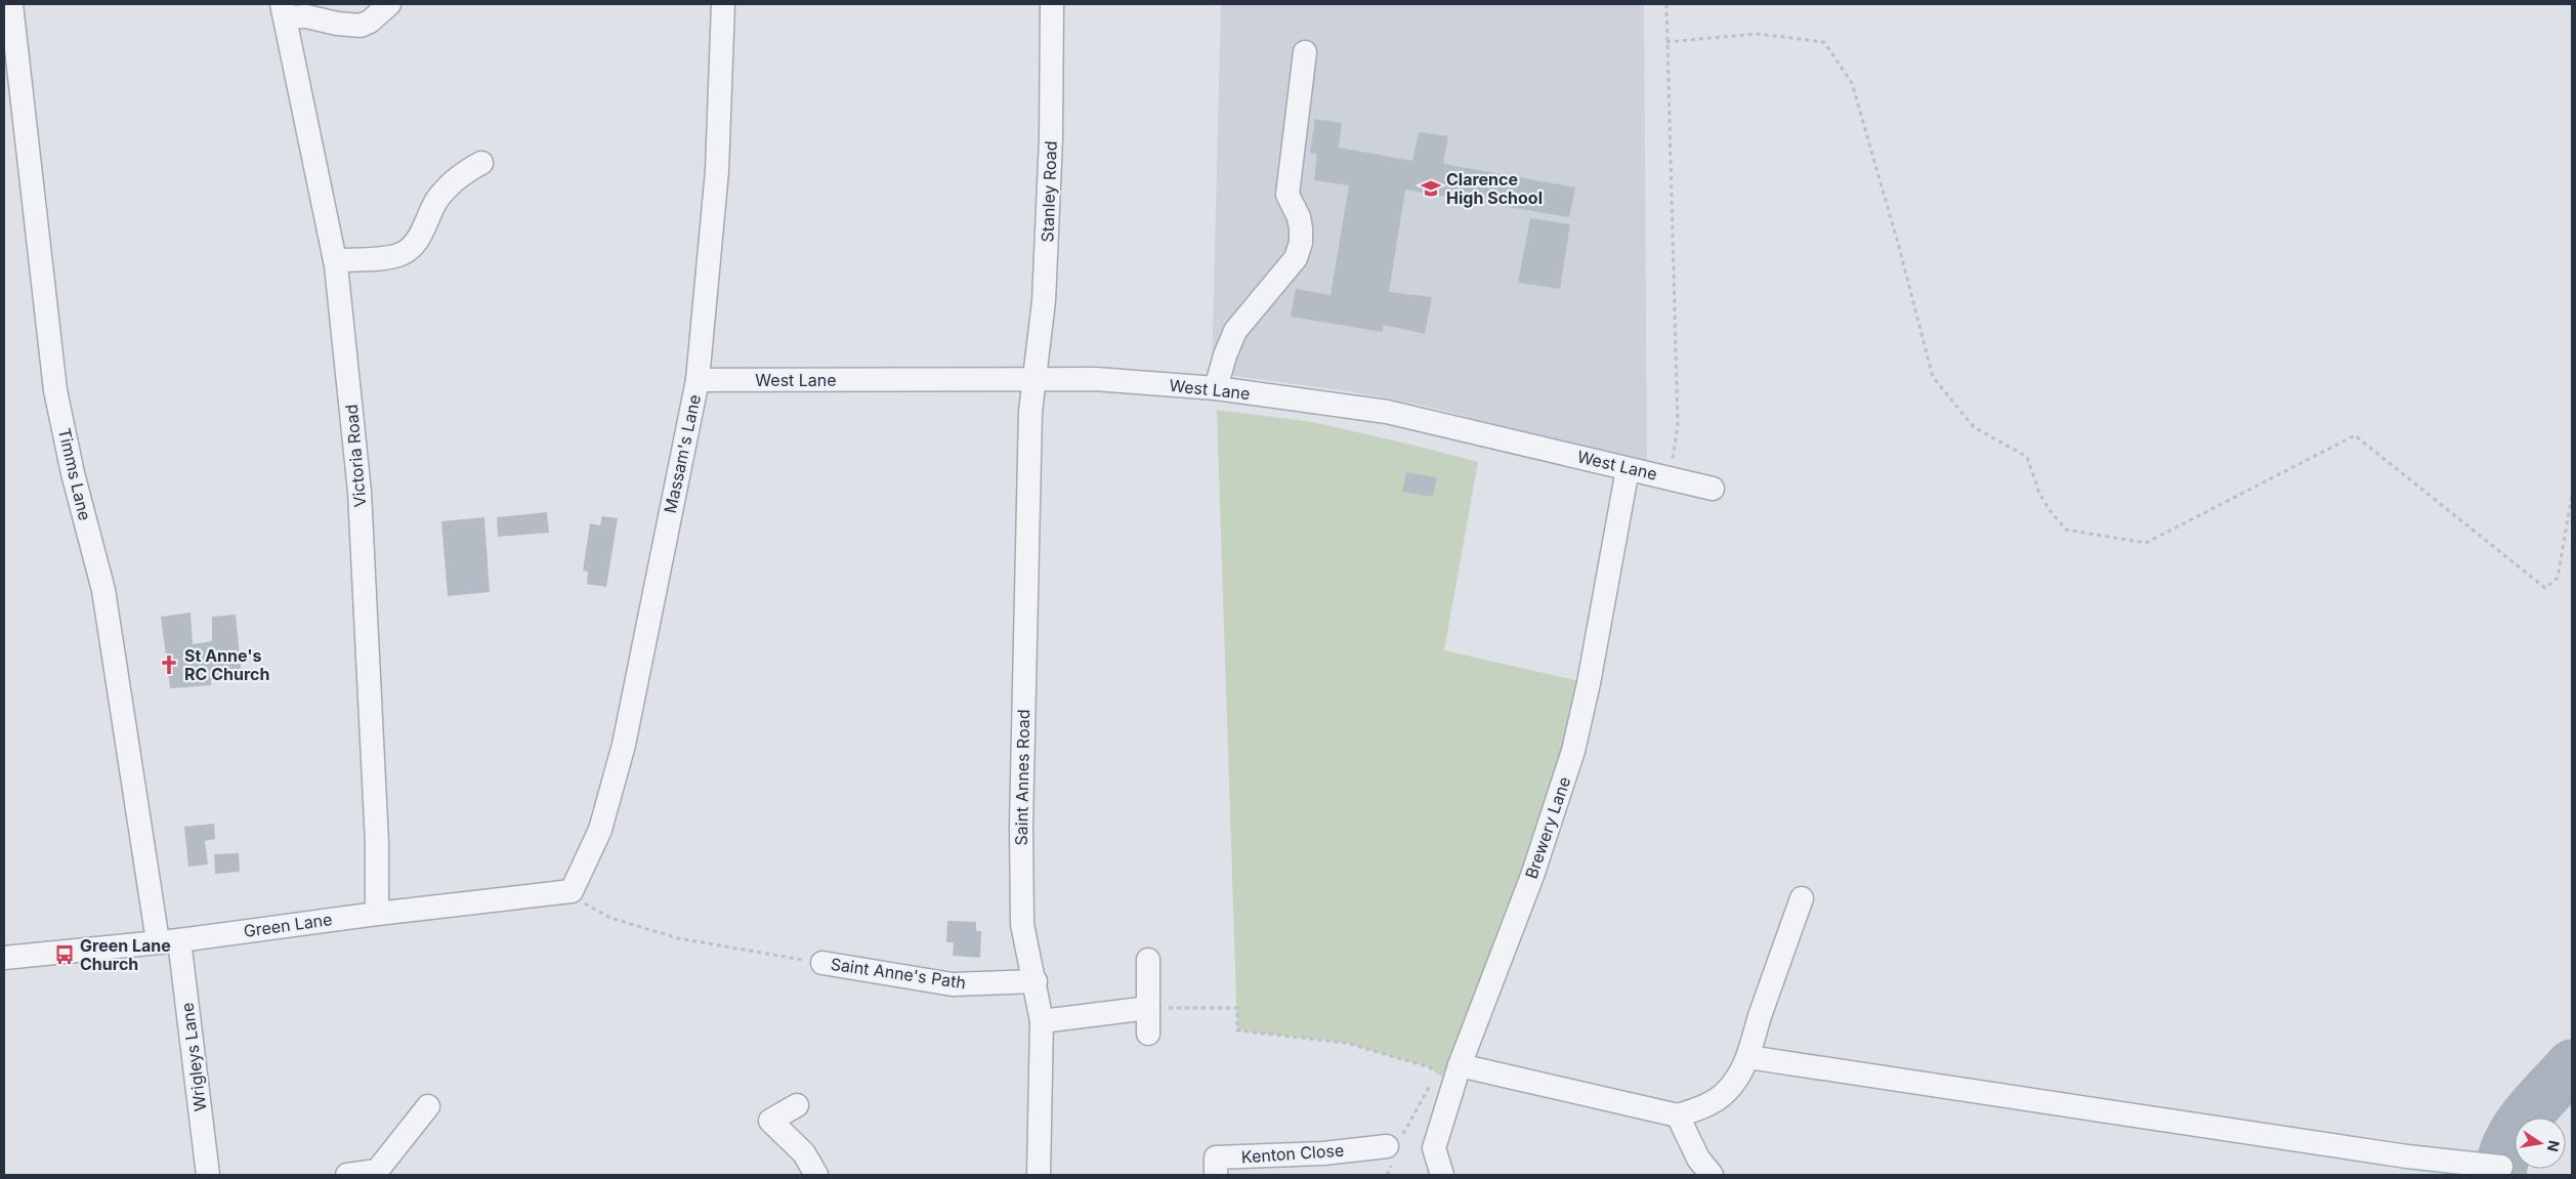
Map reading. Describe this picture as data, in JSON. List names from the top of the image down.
{
  "streets": {
    "street": [
      "Stanley Road",
      "West Lane",
      "Massam's Lane",
      "Victoria Road",
      "Timms Lane",
      "Saint Annes Road",
      "Brewery Lane",
      "Green Lane",
      "Saint Anne's Path",
      "Wrigleys Lane",
      "Kenton Close"
    ]
  },
  "crossings": [
    ["Stanley Road", "West Lane"],
    ["Stanley Road", "Saint Annes Road"],
    ["West Lane", "Massam's Lane"],
    ["West Lane", "Saint Annes Road"],
    ["West Lane", "Brewery Lane"],
    ["Massam's Lane", "Green Lane"],
    ["Victoria Road", "Green Lane"],
    ["Timms Lane", "Green Lane"],
    ["Timms Lane", "Wrigleys Lane"],
    ["Saint Annes Road", "Saint Anne's Path"],
    ["Green Lane", "Wrigleys Lane"]
  ],
  "places": {
    "school or university": ["Clarence High School"],
    "church": ["St Anne's RC Church"],
    "bus stop": ["Green Lane Church"]
  },
  "north": "right"
}
